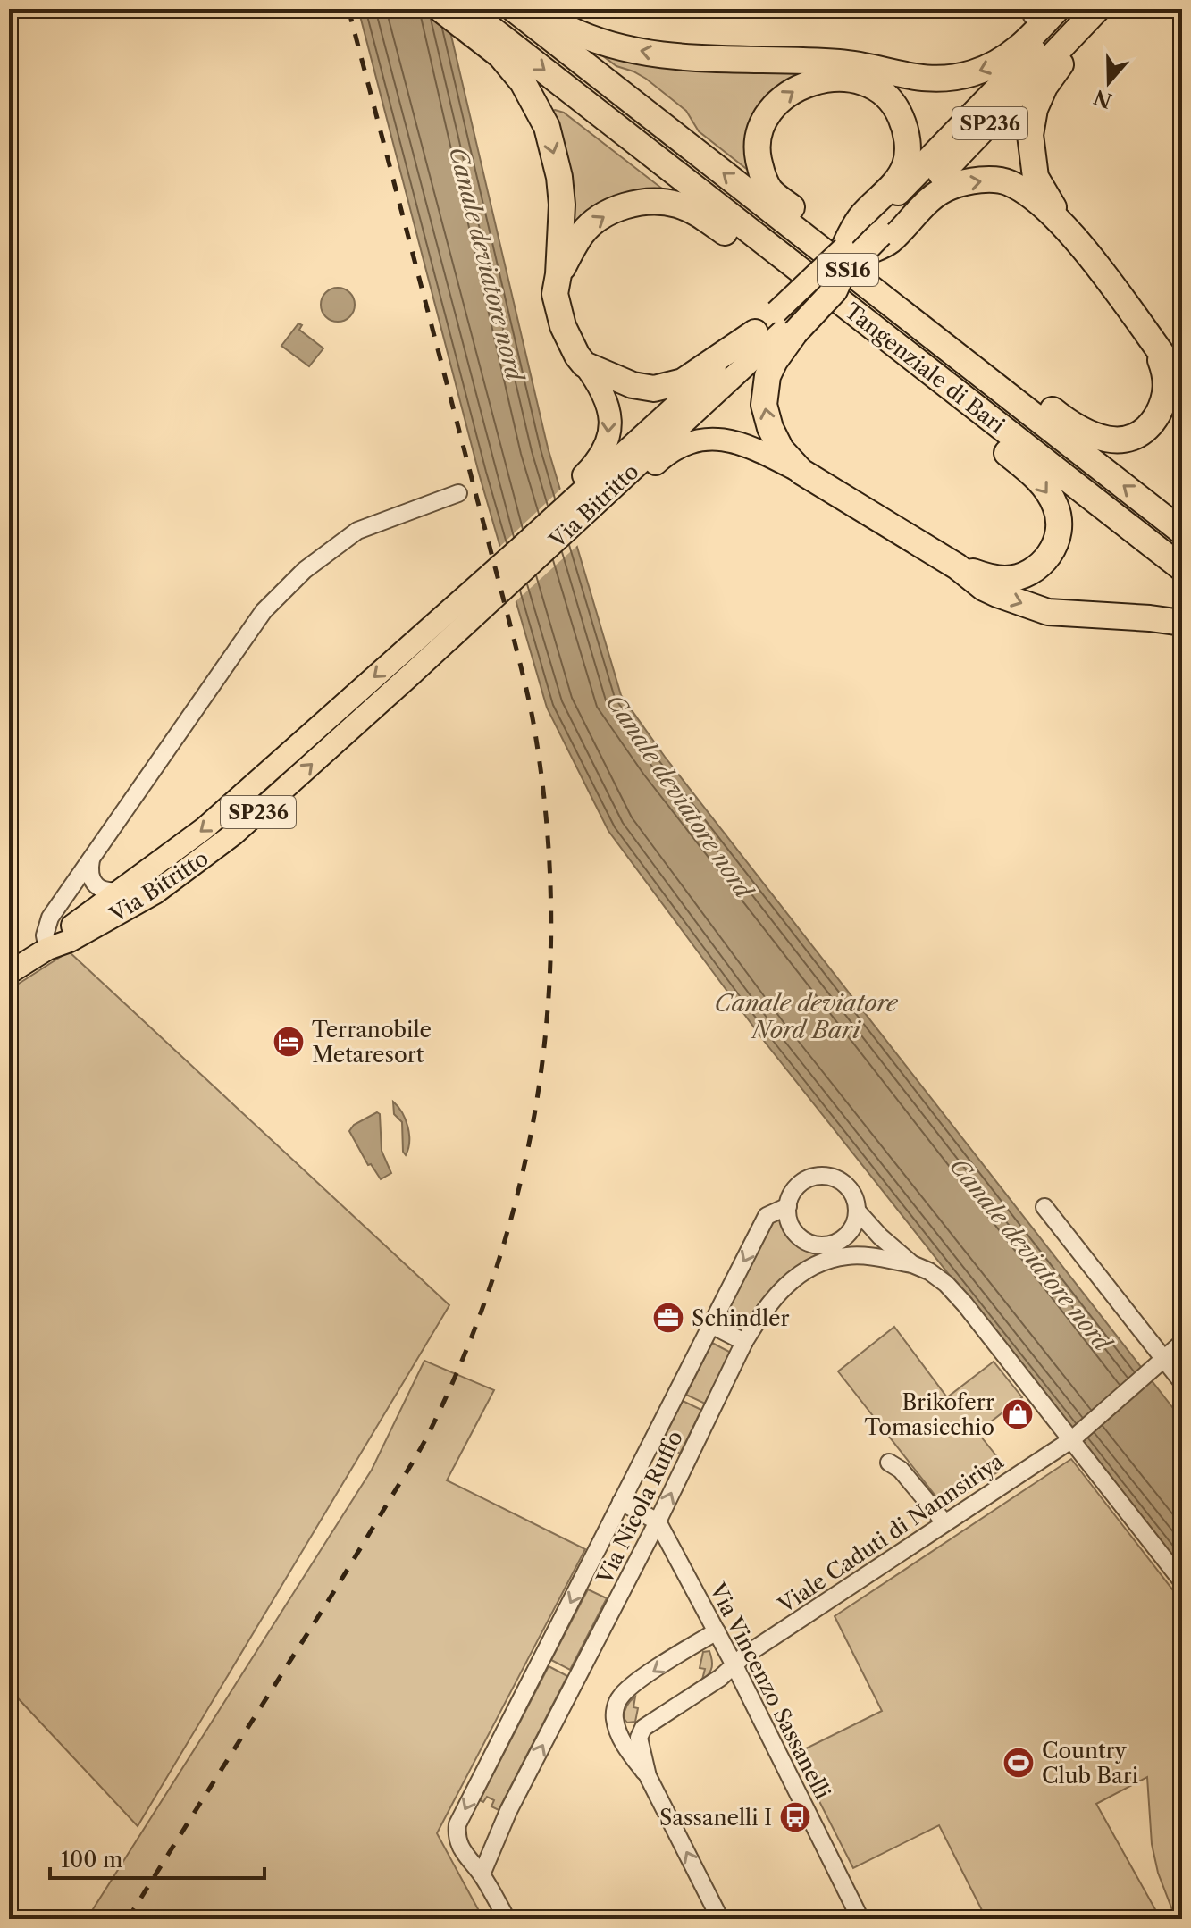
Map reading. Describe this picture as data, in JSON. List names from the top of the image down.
{
  "streets": {
    "highway": ["SP236", "SS16", "Tangenziale di Bari"],
    "main road": ["Via Bitritto"],
    "street": ["Via Nicola Ruffo", "Viale Caduti di Nannsiriya", "Via Vincenzo Sassanelli"]
  },
  "crossings": [
    ["SP236", "Tangenziale di Bari"],
    ["Via Nicola Ruffo", "Via Vincenzo Sassanelli"],
    ["Viale Caduti di Nannsiriya", "Via Vincenzo Sassanelli"]
  ],
  "water": ["Canale deviatore nord", "Canale deviatore Nord Bari"],
  "places": {
    "hotel": ["Terranobile Metaresort"],
    "office": ["Schindler"],
    "shop": ["Brikoferr Tomasicchio"],
    "sports": ["Country Club Bari"],
    "bus stop": ["Sassanelli I"]
  },
  "scale_bar": "100 m",
  "north": "bottom"
}
